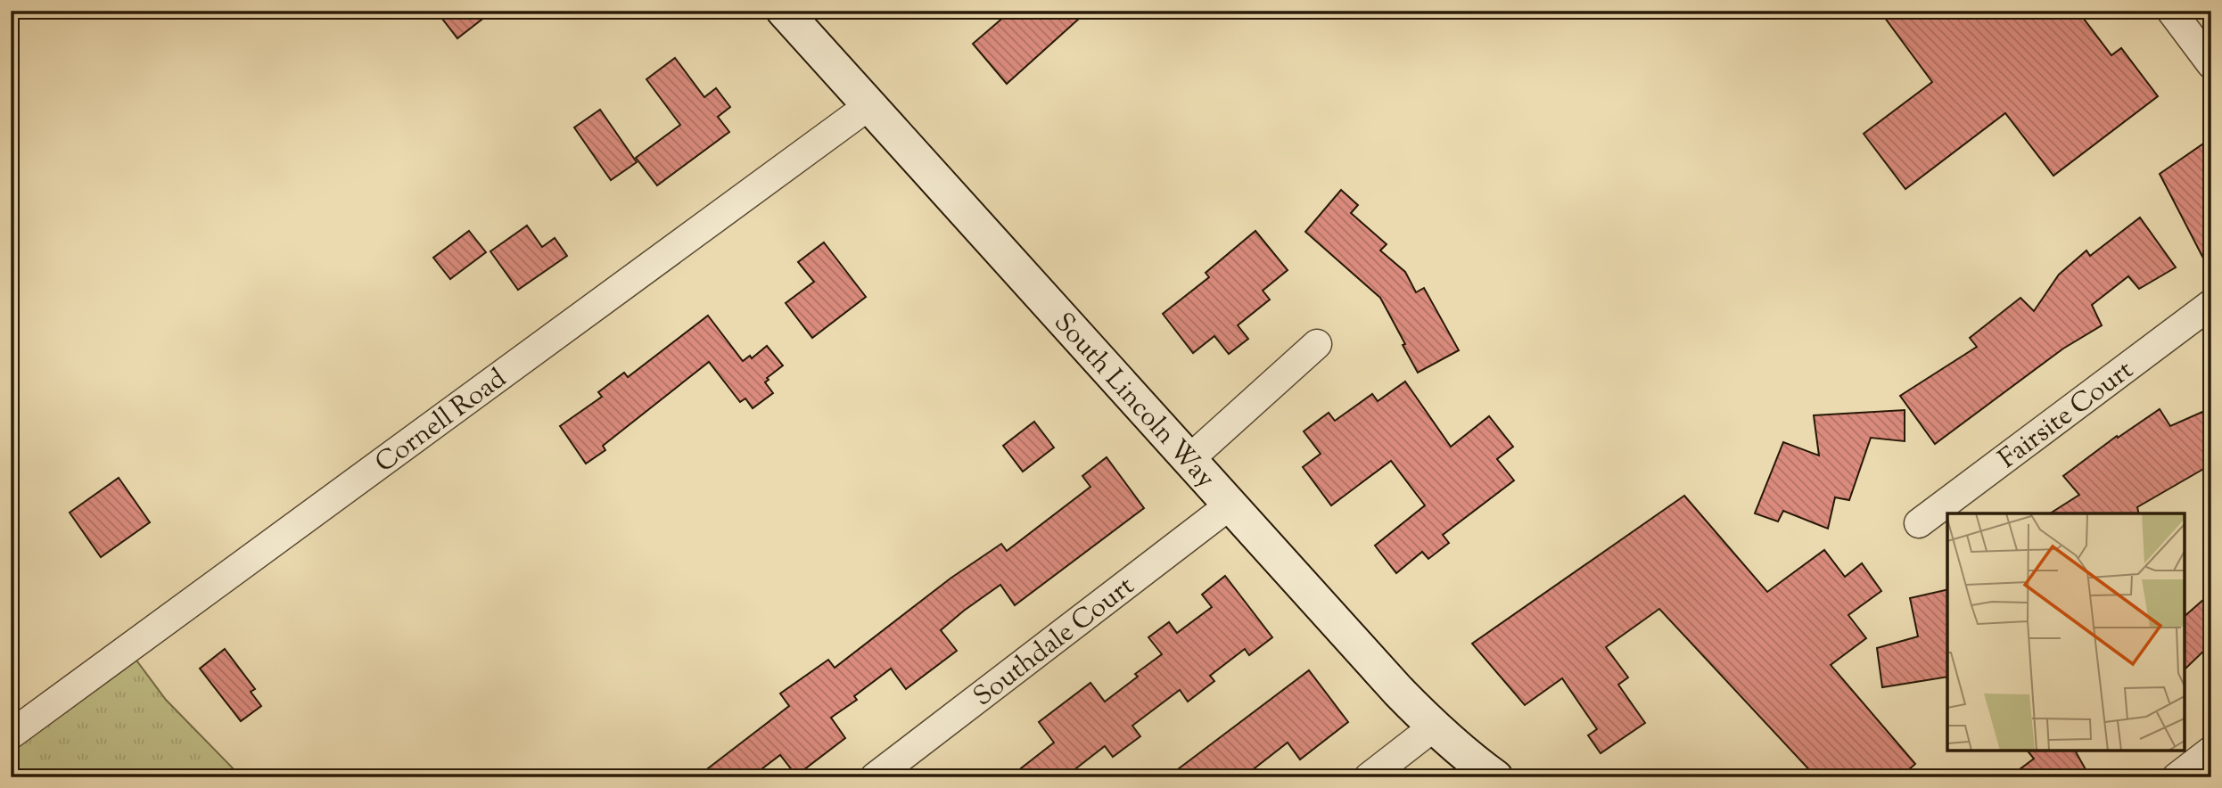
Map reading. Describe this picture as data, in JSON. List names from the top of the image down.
{
  "streets": {
    "main road": ["South Lincoln Way"],
    "street": ["Fairsite Court", "Cornell Road", "Southdale Court"]
  },
  "crossings": [
    ["South Lincoln Way", "Cornell Road"],
    ["South Lincoln Way", "Southdale Court"]
  ]
}
